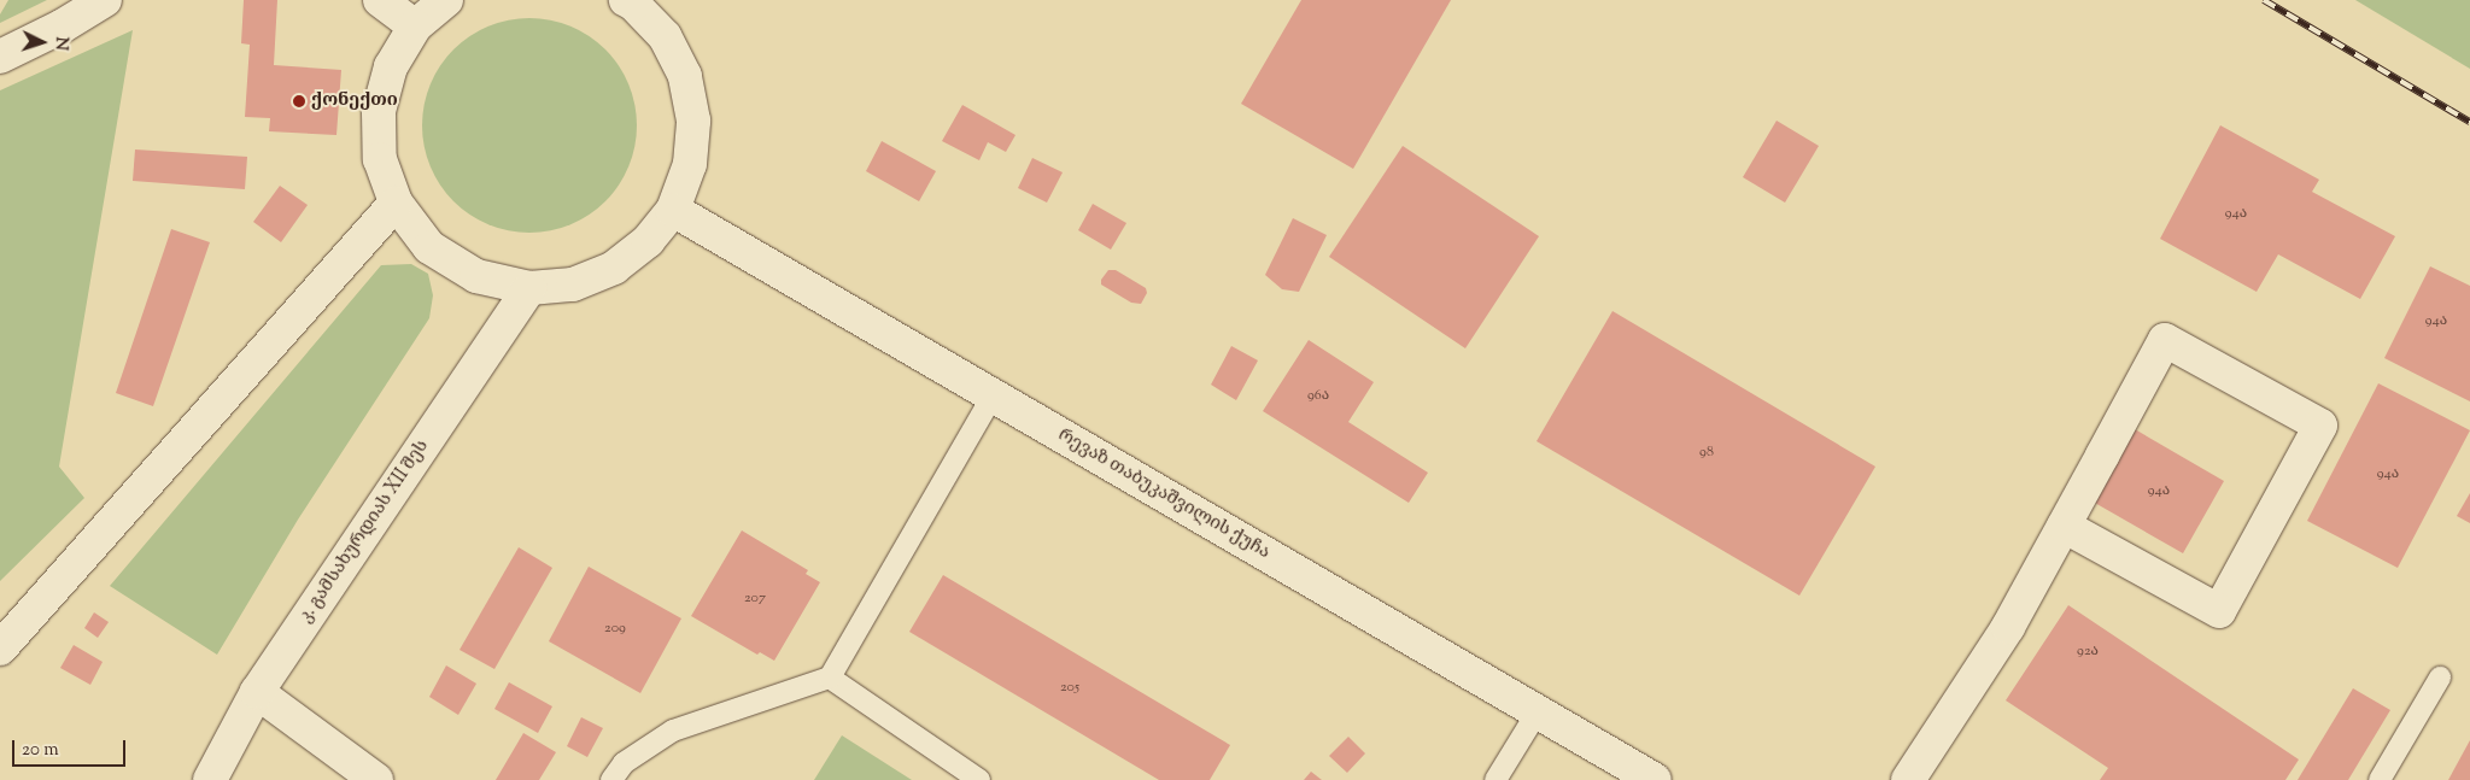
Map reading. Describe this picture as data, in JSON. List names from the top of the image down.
{
  "streets": {
    "main road": ["რევაზ თაბუკაშვილის ქუჩა", "კ. გამსახურდიას XII შეს"]
  },
  "places": ["ქონექთი"],
  "house_numbers": [
    "94ა",
    "94ა",
    "96ა",
    "98",
    "94ა",
    "94ა",
    "207",
    "209",
    "92ა",
    "205"
  ],
  "scale_bar": "20 m",
  "north": "right"
}
